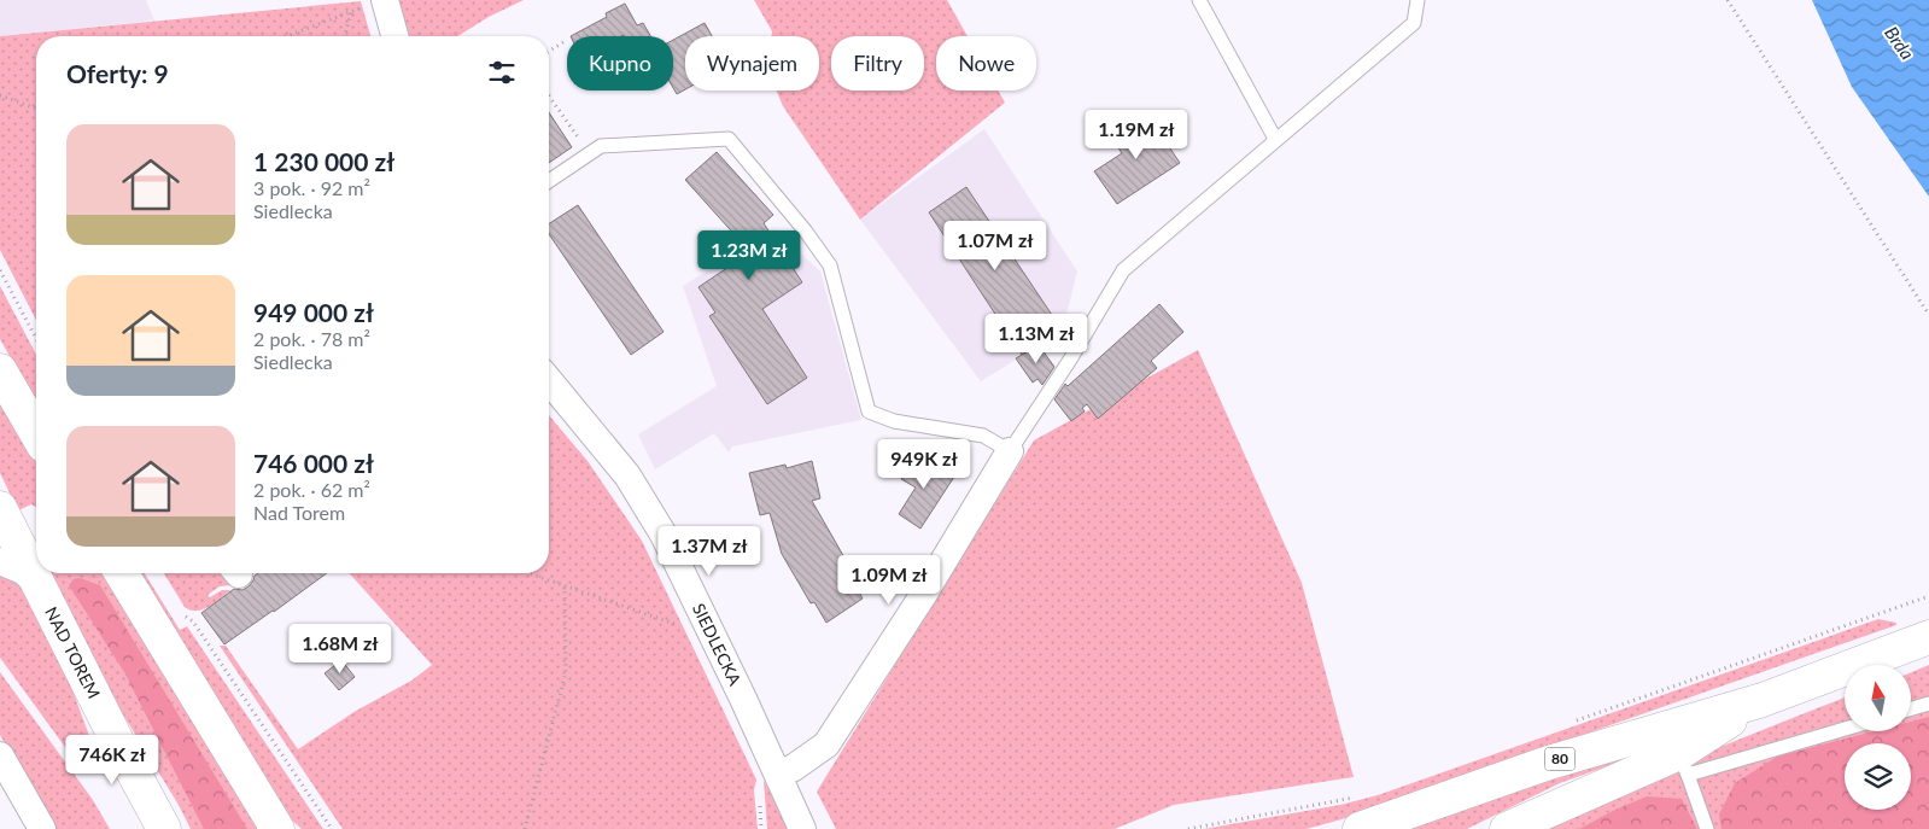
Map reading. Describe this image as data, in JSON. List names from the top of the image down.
{
  "streets": {
    "main road": ["NAD TOREM", "80"],
    "street": ["SIEDLECKA"]
  },
  "water": ["Brda"],
  "north": "top",
  "page": {
    "chip": [
      "Kupno",
      "Wynajem",
      "Filtry",
      "Nowe"
    ],
    "heading": "Oferty: 9",
    "list": [
      {
        "name": "1 230 000 zł",
        "note": "3 pok. · 92 m² · Siedlecka"
      },
      {
        "name": "949 000 zł",
        "note": "2 pok. · 78 m² · Siedlecka"
      },
      {
        "name": "746 000 zł",
        "note": "2 pok. · 62 m² · Nad Torem"
      }
    ],
    "price": [
      "1.19M zł",
      "1.07M zł",
      "1.23M zł",
      "1.13M zł",
      "949K zł",
      "1.37M zł",
      "1.09M zł",
      "1.68M zł",
      "746K zł"
    ]
  }
}
